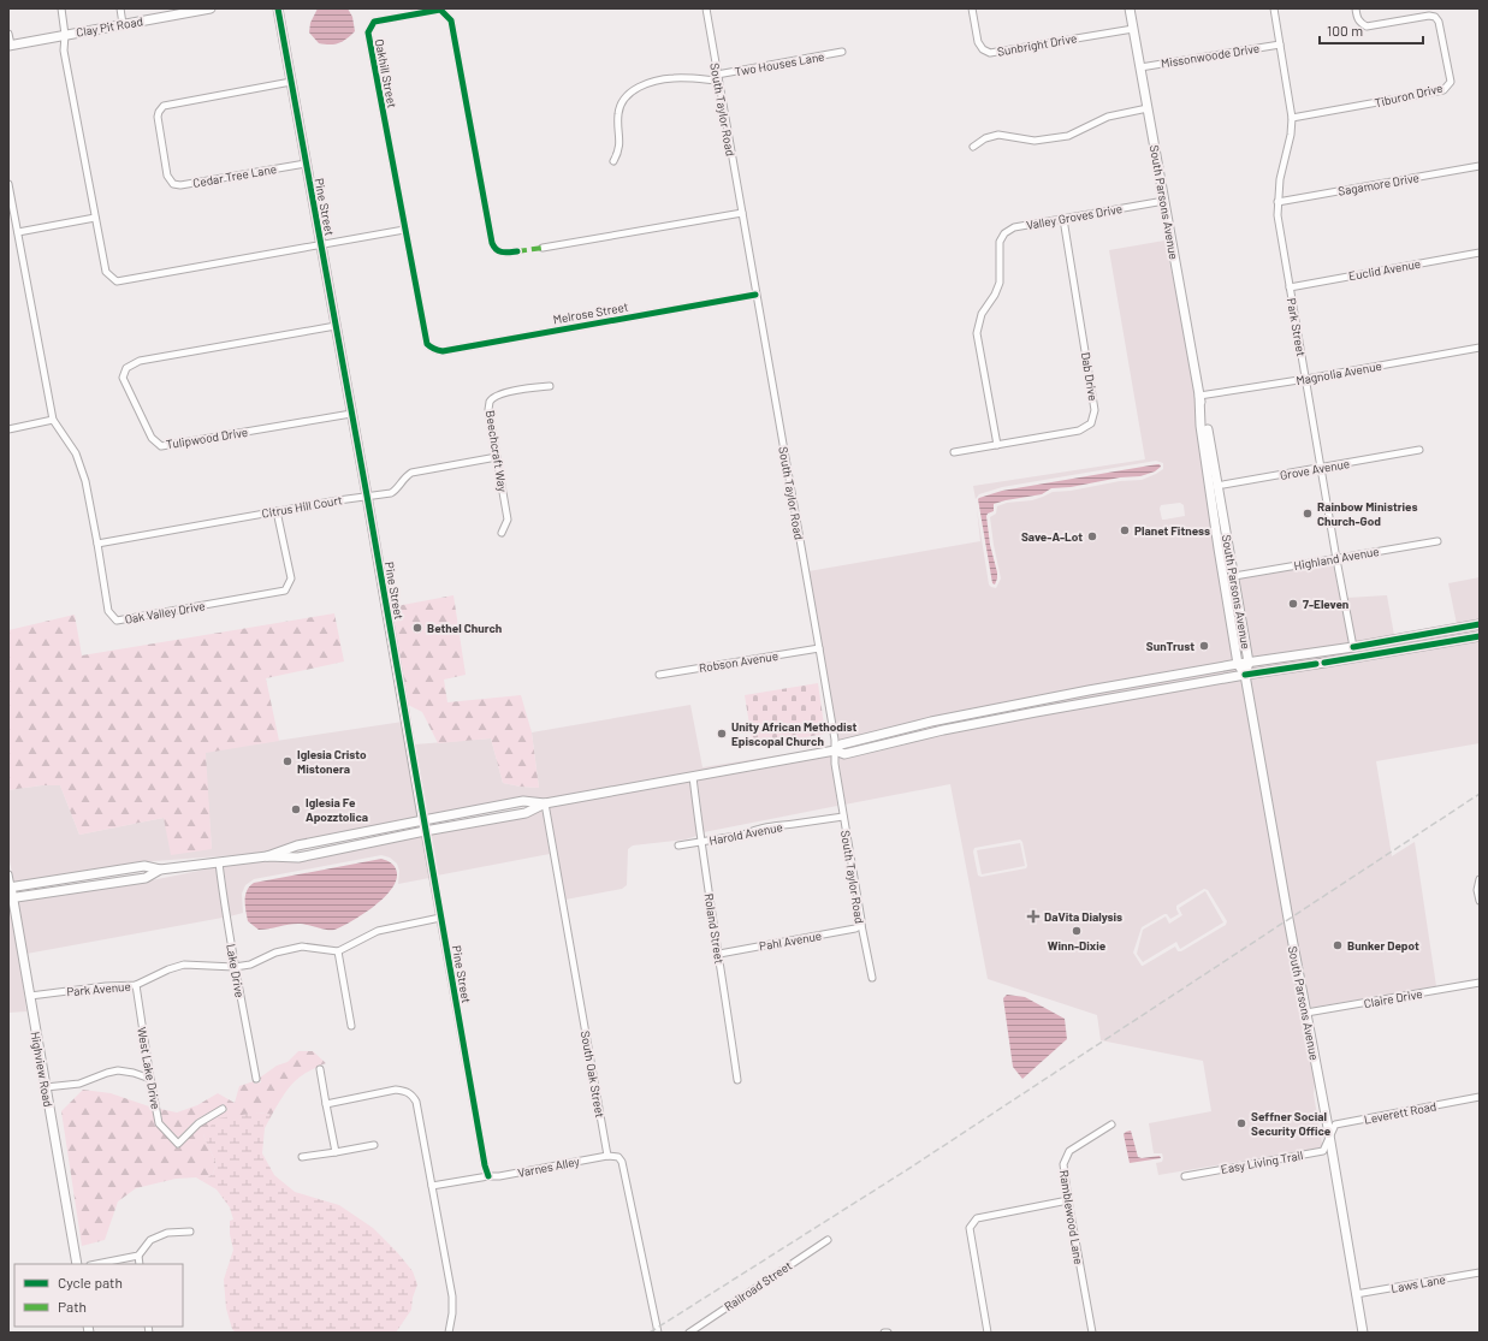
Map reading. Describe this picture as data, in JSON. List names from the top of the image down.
{
  "streets": {
    "main road": [
      "Clay Pit Road",
      "South Parsons Avenue",
      "Pine Street",
      "Highview Road"
    ],
    "street": [
      "Sunbright Drive",
      "Missonwoode Drive",
      "Two Houses Lane",
      "Oakhill Street",
      "Tiburon Drive",
      "South Taylor Road",
      "Cedar Tree Lane",
      "Sagamore Drive",
      "Valley Groves Drive",
      "Euclid Avenue",
      "Melrose Street",
      "Park Street",
      "Magnolia Avenue",
      "Dab Drive",
      "Tulipwood Drive",
      "Beechcraft Way",
      "Grove Avenue",
      "Citrus Hill Court",
      "Highland Avenue",
      "Oak Valley Drive",
      "Robson Avenue",
      "Harold Avenue",
      "Roland Street",
      "Pahl Avenue",
      "Lake Drive",
      "Park Avenue",
      "Claire Drive",
      "West Lake Drive",
      "South Oak Street",
      "Leverett Road",
      "Easy Living Trail",
      "Varnes Alley",
      "Ramblewood Lane",
      "Laws Lane",
      "Railroad Street"
    ]
  },
  "crossings": [
    ["Sunbright Drive", "South Parsons Avenue"],
    ["Missonwoode Drive", "South Parsons Avenue"],
    ["Missonwoode Drive", "Park Street"],
    ["Two Houses Lane", "South Taylor Road"],
    ["Oakhill Street", "Melrose Street"],
    ["Tiburon Drive", "Park Street"],
    ["South Taylor Road", "Melrose Street"],
    ["South Taylor Road", "Robson Avenue"],
    ["South Taylor Road", "Harold Avenue"],
    ["South Taylor Road", "Pahl Avenue"],
    ["Cedar Tree Lane", "Pine Street"],
    ["Sagamore Drive", "Park Street"],
    ["South Parsons Avenue", "Valley Groves Drive"],
    ["South Parsons Avenue", "Magnolia Avenue"],
    ["South Parsons Avenue", "Grove Avenue"],
    ["South Parsons Avenue", "Highland Avenue"],
    ["South Parsons Avenue", "Claire Drive"],
    ["South Parsons Avenue", "Leverett Road"],
    ["South Parsons Avenue", "Easy Living Trail"],
    ["South Parsons Avenue", "Laws Lane"],
    ["Pine Street", "Tulipwood Drive"],
    ["Pine Street", "Citrus Hill Court"],
    ["Pine Street", "Varnes Alley"],
    ["Valley Groves Drive", "Dab Drive"],
    ["Euclid Avenue", "Park Street"],
    ["Park Street", "Magnolia Avenue"],
    ["Park Street", "Grove Avenue"],
    ["Park Street", "Highland Avenue"],
    ["Beechcraft Way", "Citrus Hill Court"],
    ["Citrus Hill Court", "Oak Valley Drive"],
    ["Harold Avenue", "Roland Street"],
    ["Roland Street", "Pahl Avenue"],
    ["Lake Drive", "Park Avenue"],
    ["Park Avenue", "West Lake Drive"],
    ["Park Avenue", "Highview Road"],
    ["South Oak Street", "Varnes Alley"],
    ["Leverett Road", "Easy Living Trail"]
  ],
  "places": {
    "other": [
      "Rainbow Ministries Church-God",
      "Planet Fitness",
      "Save-A-Lot",
      "7-Eleven",
      "Bethel Church",
      "SunTrust",
      "Unity African Methodist Episcopal Church",
      "Iglesia Cristo Mistonera",
      "Iglesia Fe Apozztolica",
      "Winn-Dixie",
      "Bunker Depot",
      "Seffner Social Security Office"
    ],
    "health": ["DaVita Dialysis"]
  },
  "legend": ["Cycle path", "Path"],
  "scale_bar": "100 m"
}
